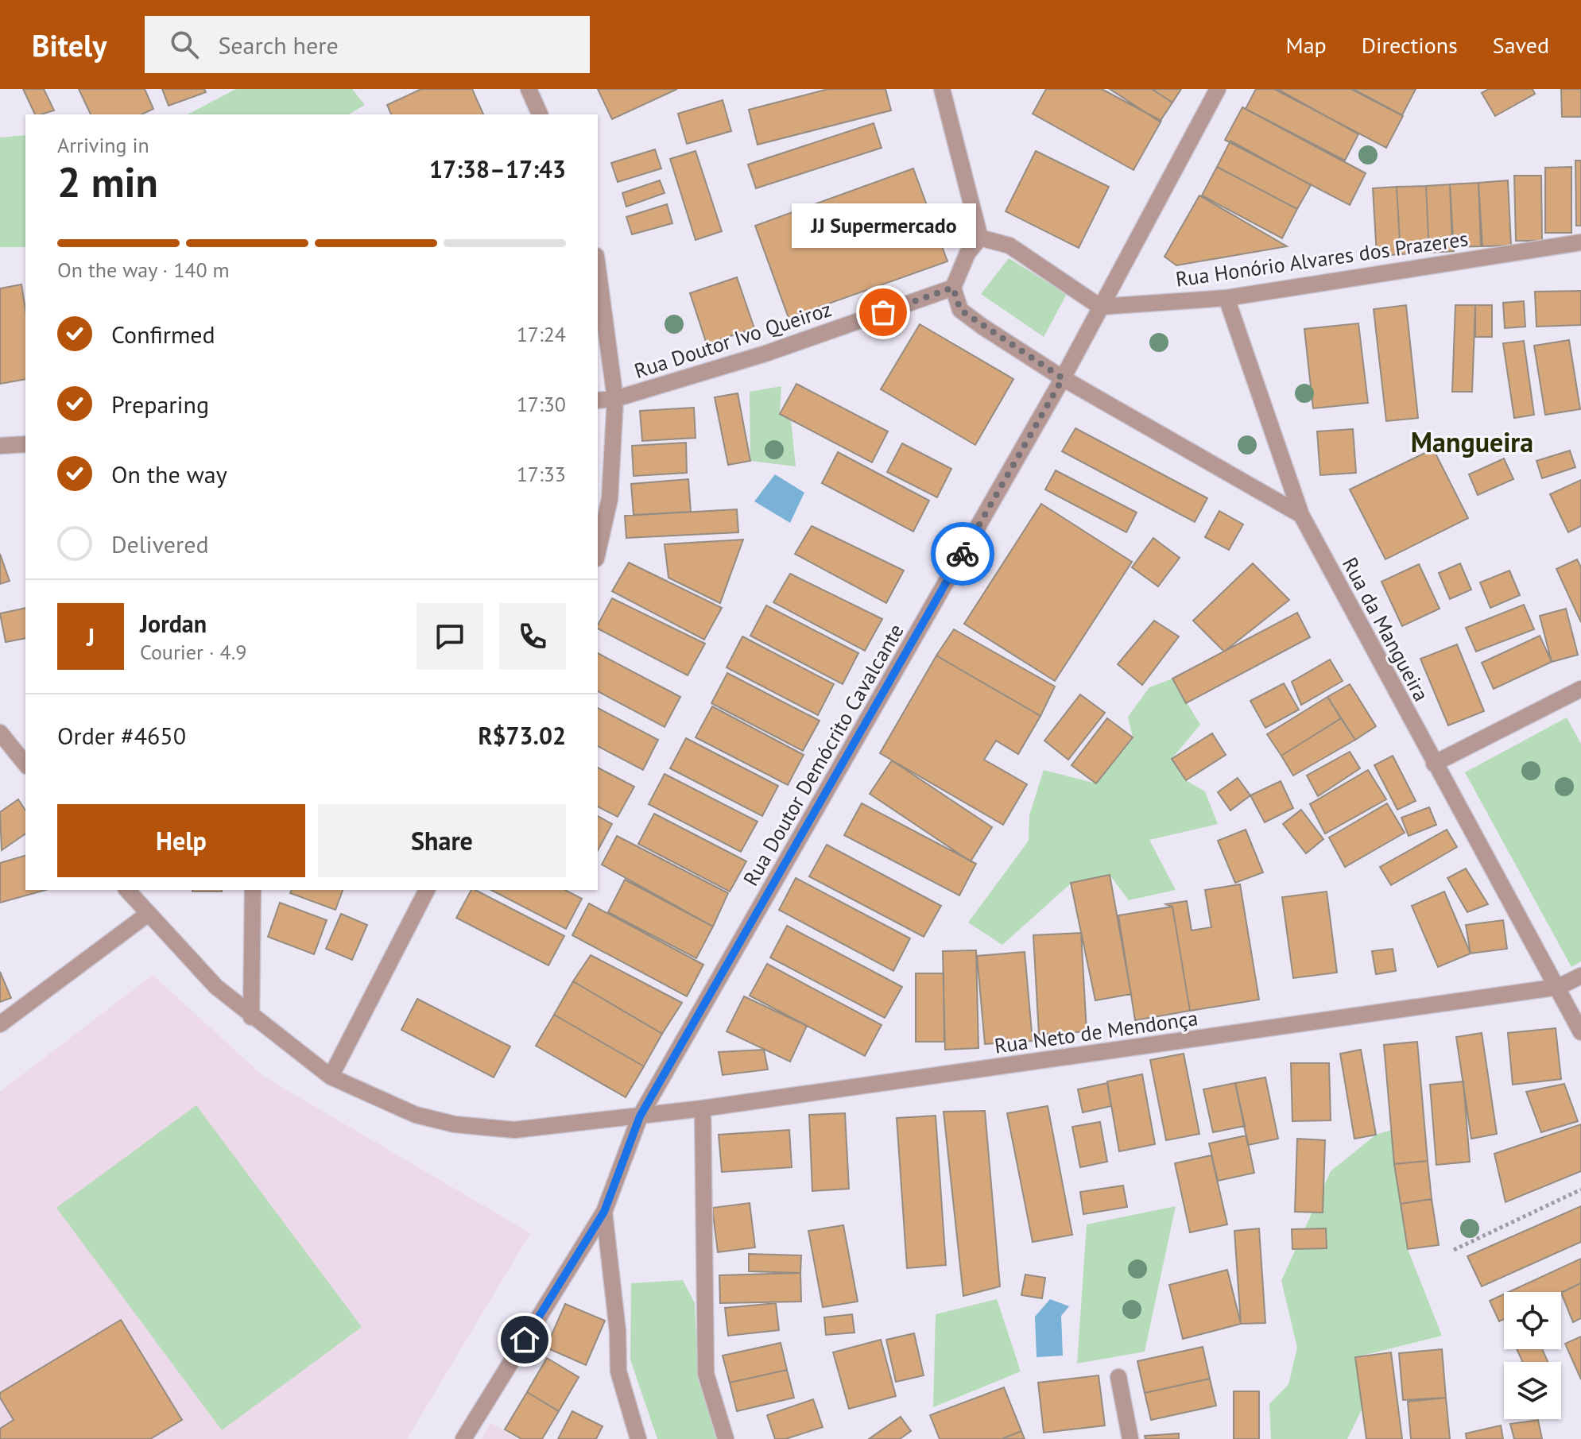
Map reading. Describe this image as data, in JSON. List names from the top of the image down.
{
  "streets": {
    "street": [
      "Rua Honório Alvares dos Prazeres",
      "Rua Doutor Ivo Queiroz",
      "Rua da Mangueira",
      "Rua Doutor Demócrito Cavalcante",
      "Rua Neto de Mendonça"
    ]
  },
  "crossings": [
    ["Rua Honório Alvares dos Prazeres", "Rua da Mangueira"],
    ["Rua Honório Alvares dos Prazeres", "Rua Doutor Demócrito Cavalcante"],
    ["Rua da Mangueira", "Rua Neto de Mendonça"],
    ["Rua Doutor Demócrito Cavalcante", "Rua Neto de Mendonça"]
  ],
  "districts": ["Mangueira"],
  "places": ["JJ Supermercado"],
  "page": {
    "header": "Bitely",
    "search": "Search here",
    "nav": ["Map", "Directions", "Saved"],
    "heading": ["2 min", "Arriving in", "17:38–17:43"],
    "panel": [
      "Jordan",
      "Courier · 4.9",
      "Order #4650",
      "R$73.02"
    ],
    "bubble": "JJ Supermercado",
    "bar": "On the way · 140 m",
    "list": [
      ["Confirmed", "17:24"],
      ["Preparing", "17:30"],
      ["On the way", "17:33"],
      "Delivered"
    ],
    "round": "J",
    "buttons": ["Help", "Share"]
  }
}
